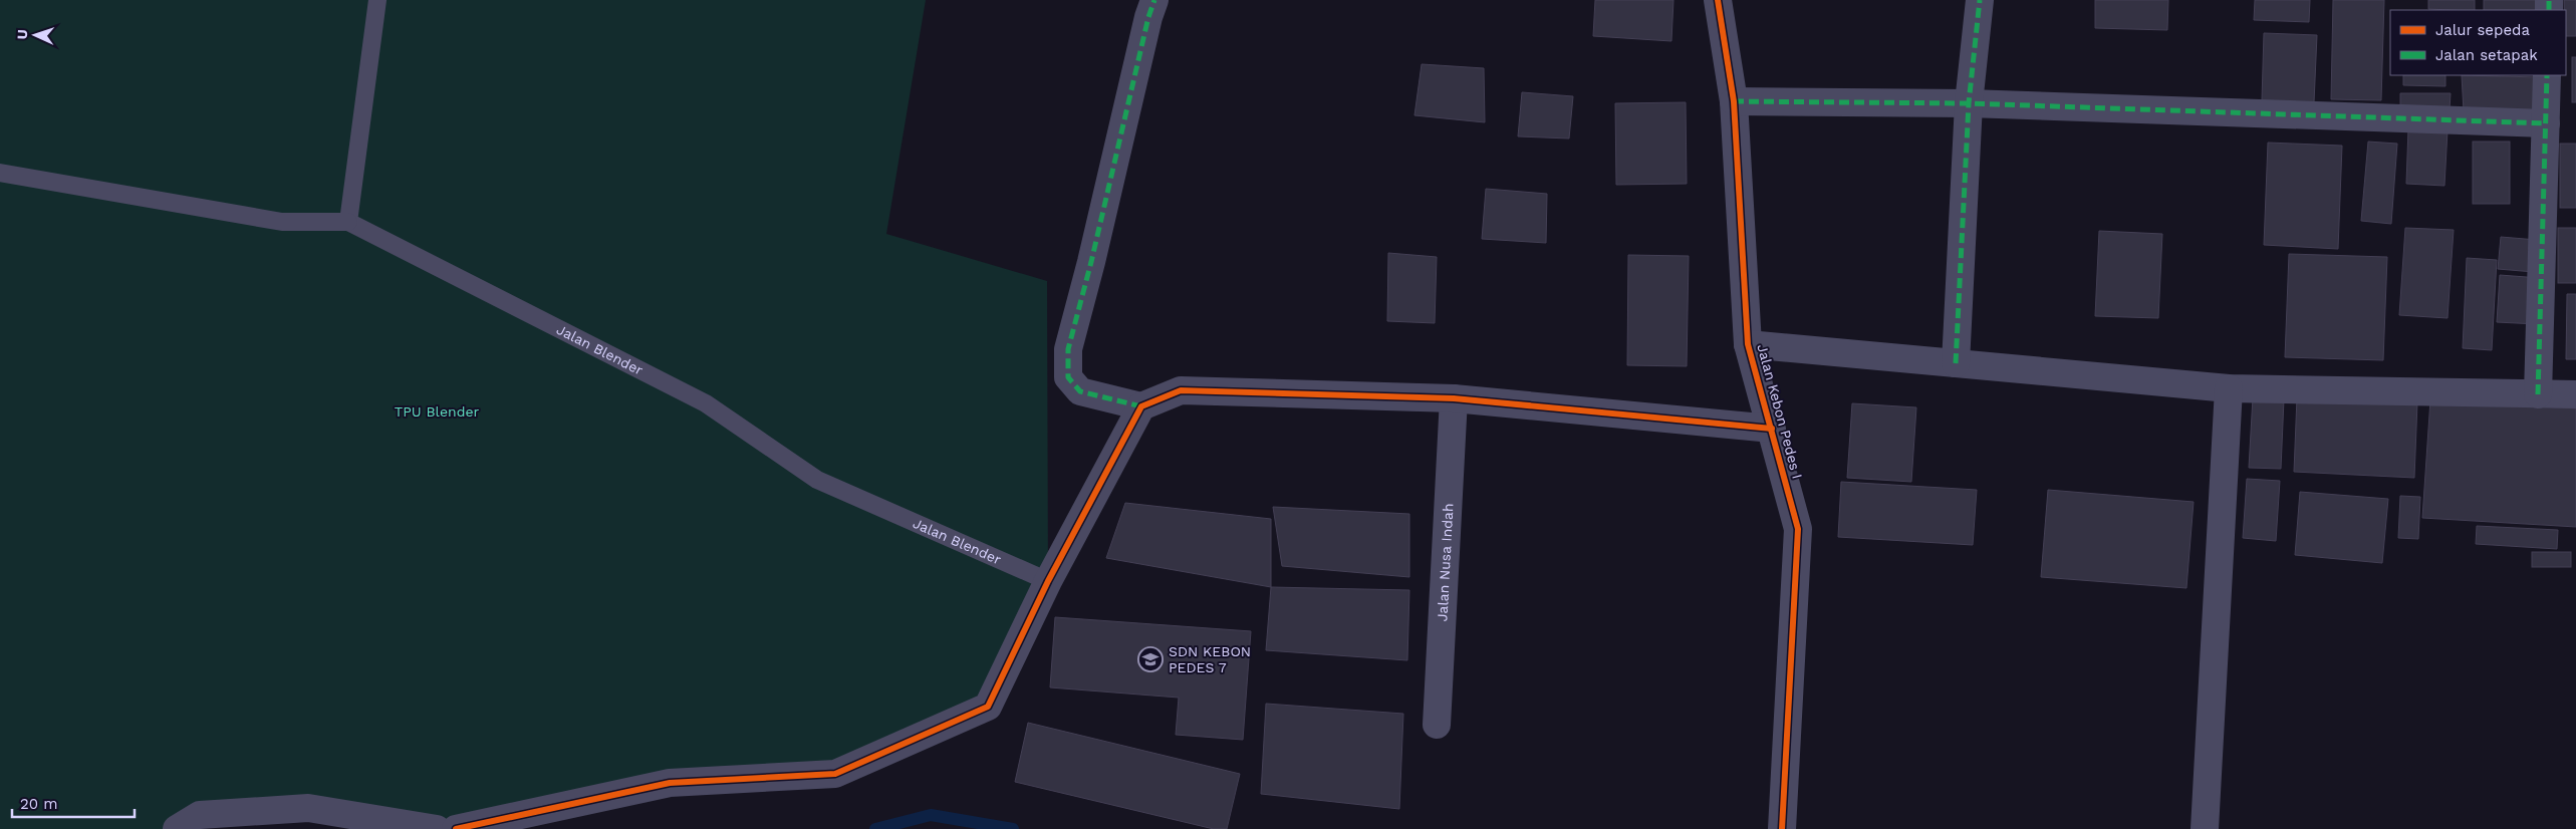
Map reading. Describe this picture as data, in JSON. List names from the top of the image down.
{
  "streets": {
    "street": ["Jalan Kebon Pedes I", "Jalan Nusa Indah"],
    "lane": ["Jalan Blender"]
  },
  "parks": ["TPU Blender"],
  "places": {
    "school or university": ["SDN KEBON PEDES 7"]
  },
  "legend": ["Jalur sepeda", "Jalan setapak"],
  "scale_bar": "20 m",
  "north": "left"
}
